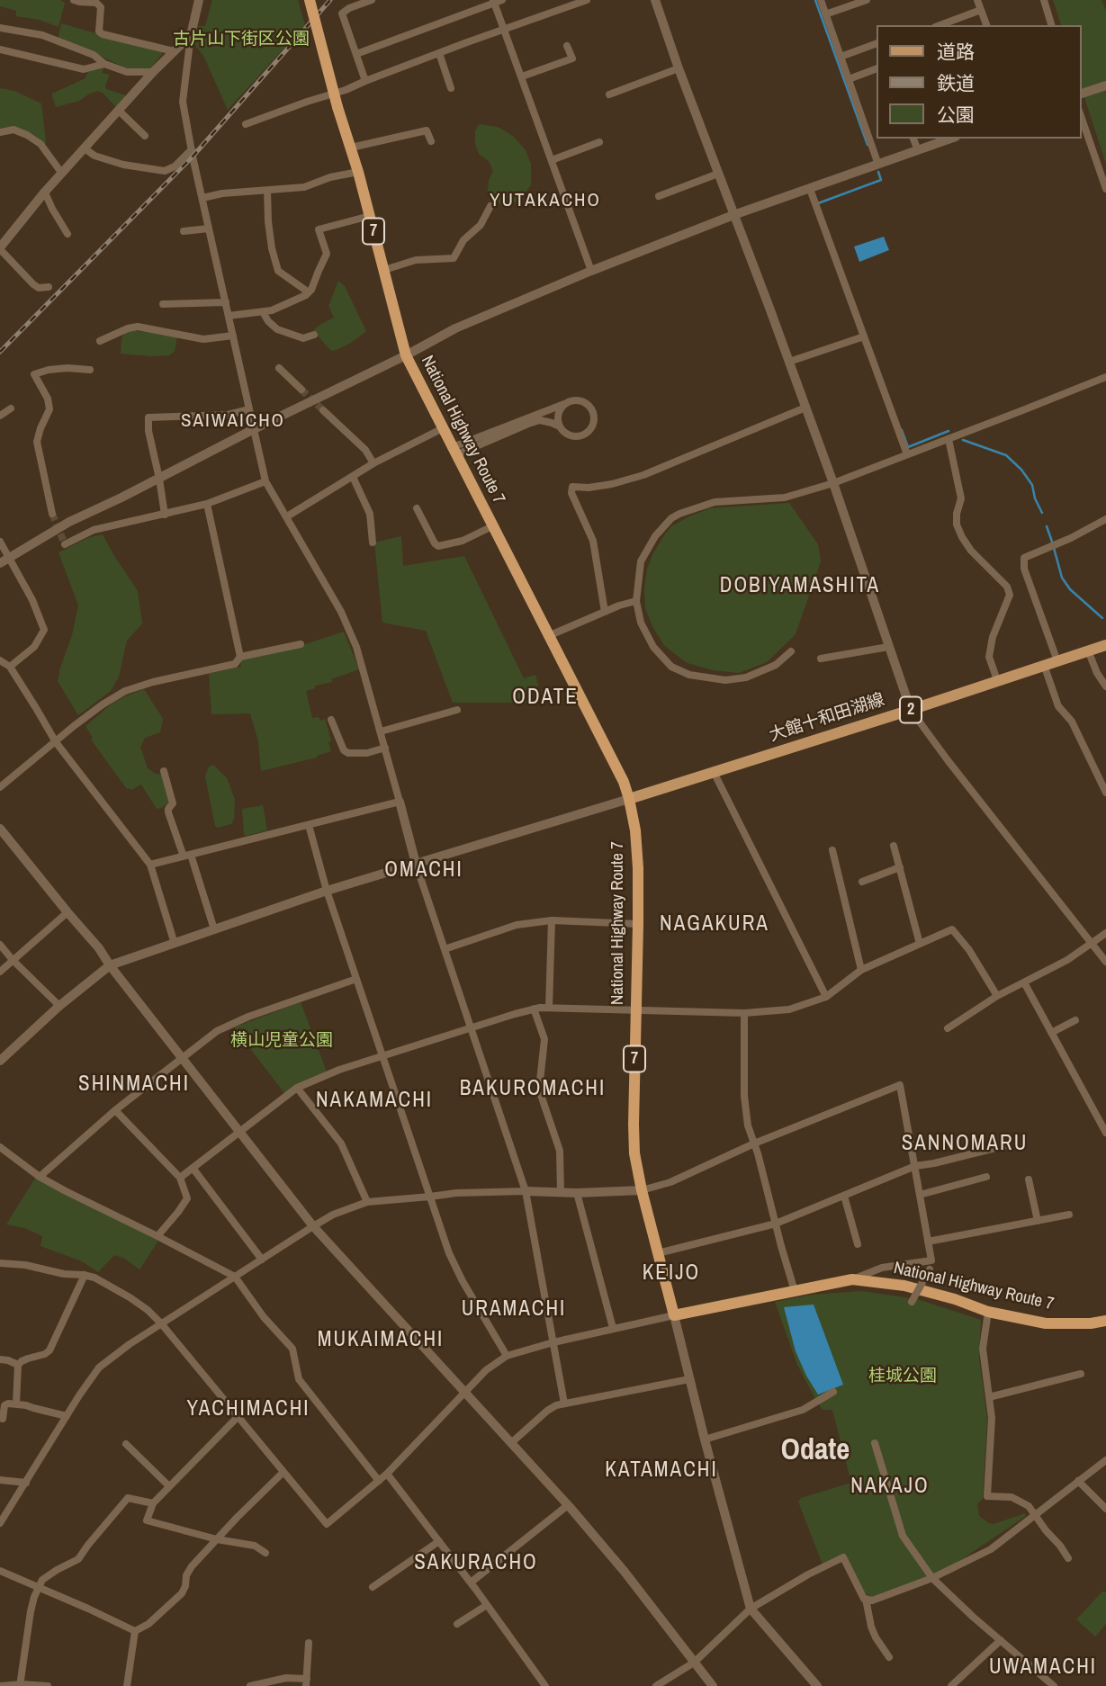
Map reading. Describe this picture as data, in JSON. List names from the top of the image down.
{
  "streets": {
    "highway": ["7", "National Highway Route 7"],
    "main road": ["2", "大館十和田湖線"]
  },
  "crossings": [
    ["National Highway Route 7", "大館十和田湖線"]
  ],
  "districts": [
    "YUTAKACHO",
    "SAIWAICHO",
    "DOBIYAMASHITA",
    "ODATE",
    "OMACHI",
    "NAGAKURA",
    "SHINMACHI",
    "BAKUROMACHI",
    "NAKAMACHI",
    "SANNOMARU",
    "KEIJO",
    "URAMACHI",
    "MUKAIMACHI",
    "YACHIMACHI",
    "Odate",
    "KATAMACHI",
    "NAKAJO",
    "SAKURACHO",
    "UWAMACHI"
  ],
  "parks": ["古片山下街区公園", "横山児童公園", "桂城公園"],
  "legend": ["道路", "鉄道", "公園"]
}
